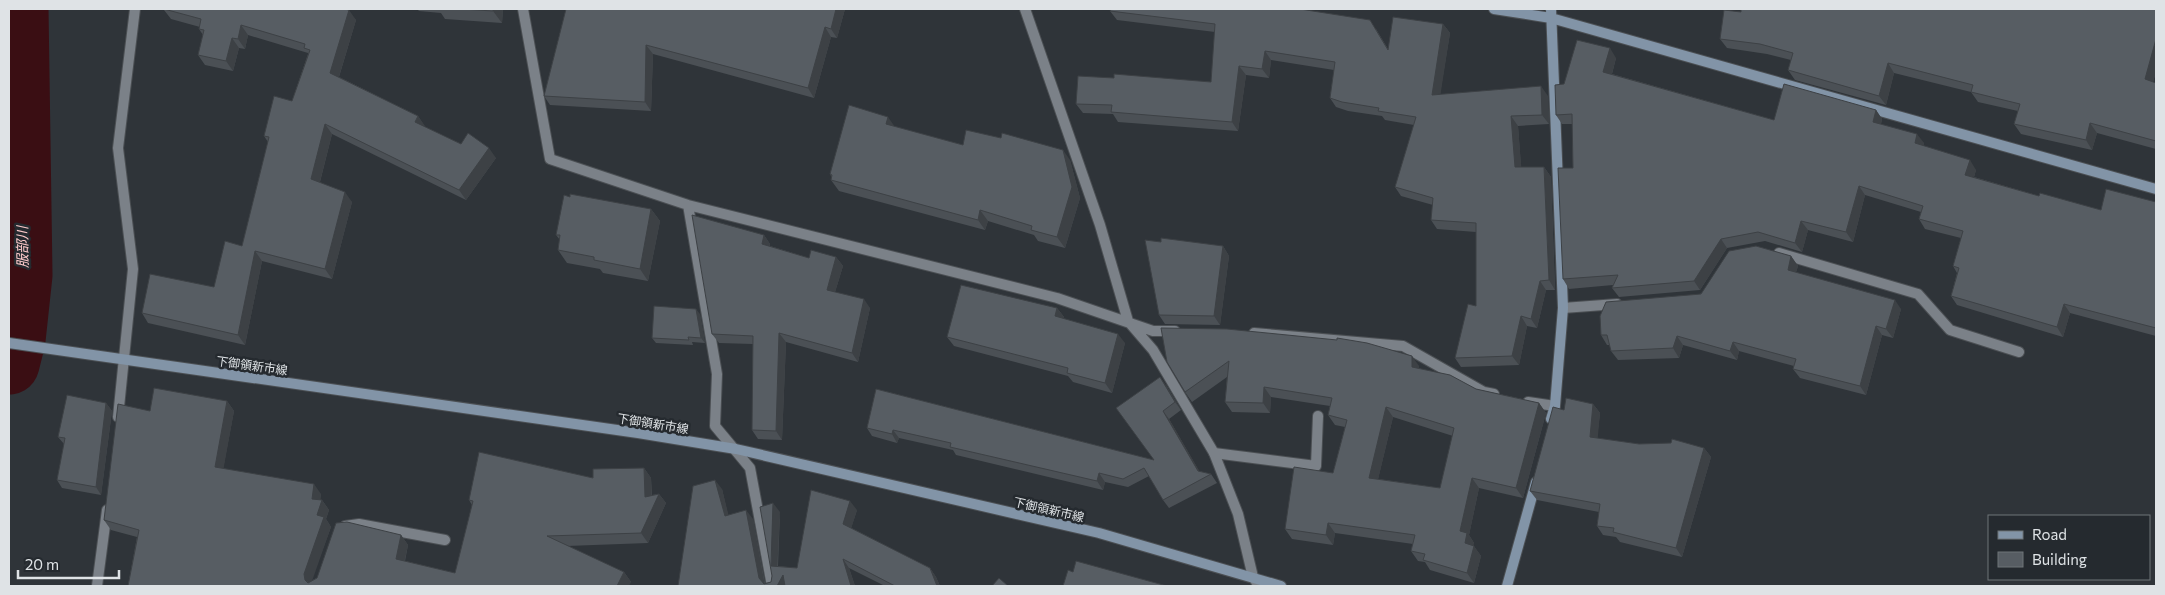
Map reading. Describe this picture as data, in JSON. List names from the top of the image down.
{
  "streets": {
    "main road": ["下御領新市線"]
  },
  "water": ["服部川"],
  "legend": ["Road", "Building"],
  "scale_bar": "20 m"
}
